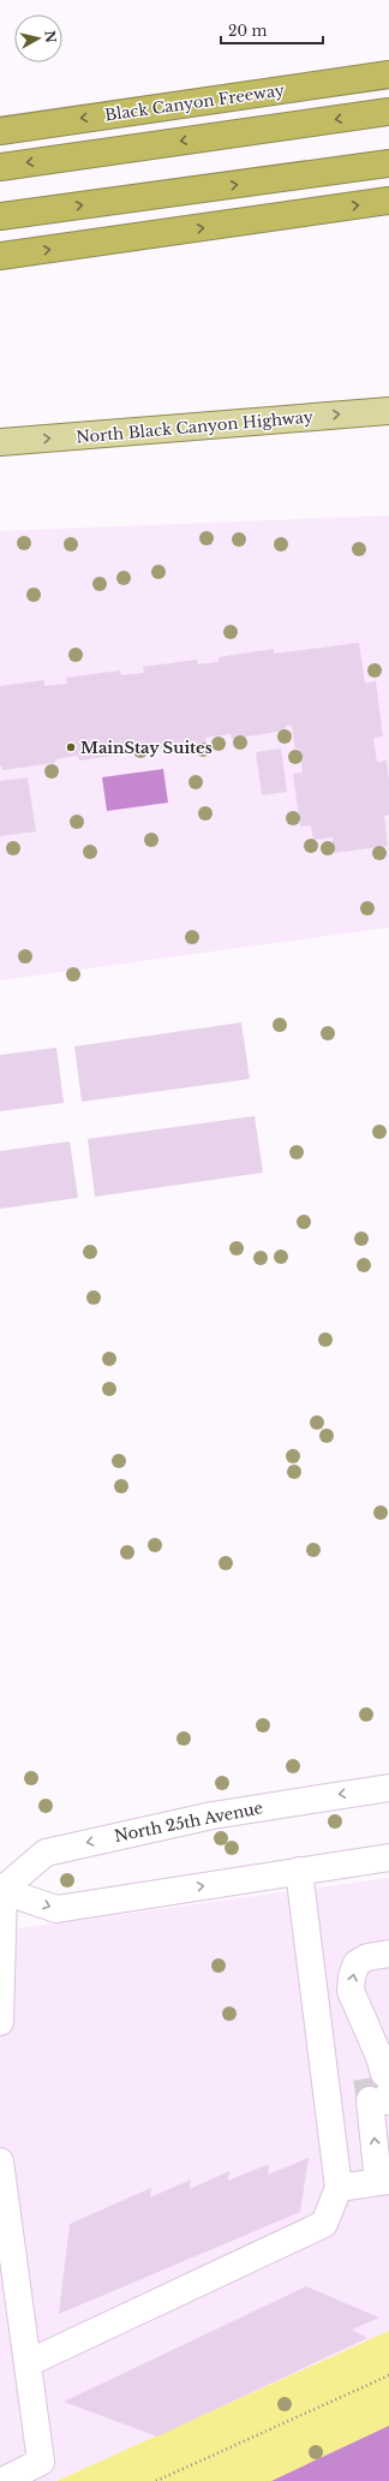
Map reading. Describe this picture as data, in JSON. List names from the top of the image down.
{
  "streets": {
    "highway": ["Black Canyon Freeway"],
    "main road": ["North Black Canyon Highway"],
    "street": ["North 25th Avenue"]
  },
  "one_way": ["North Black Canyon Highway"],
  "places": ["MainStay Suites"],
  "scale_bar": "20 m",
  "north": "right"
}
